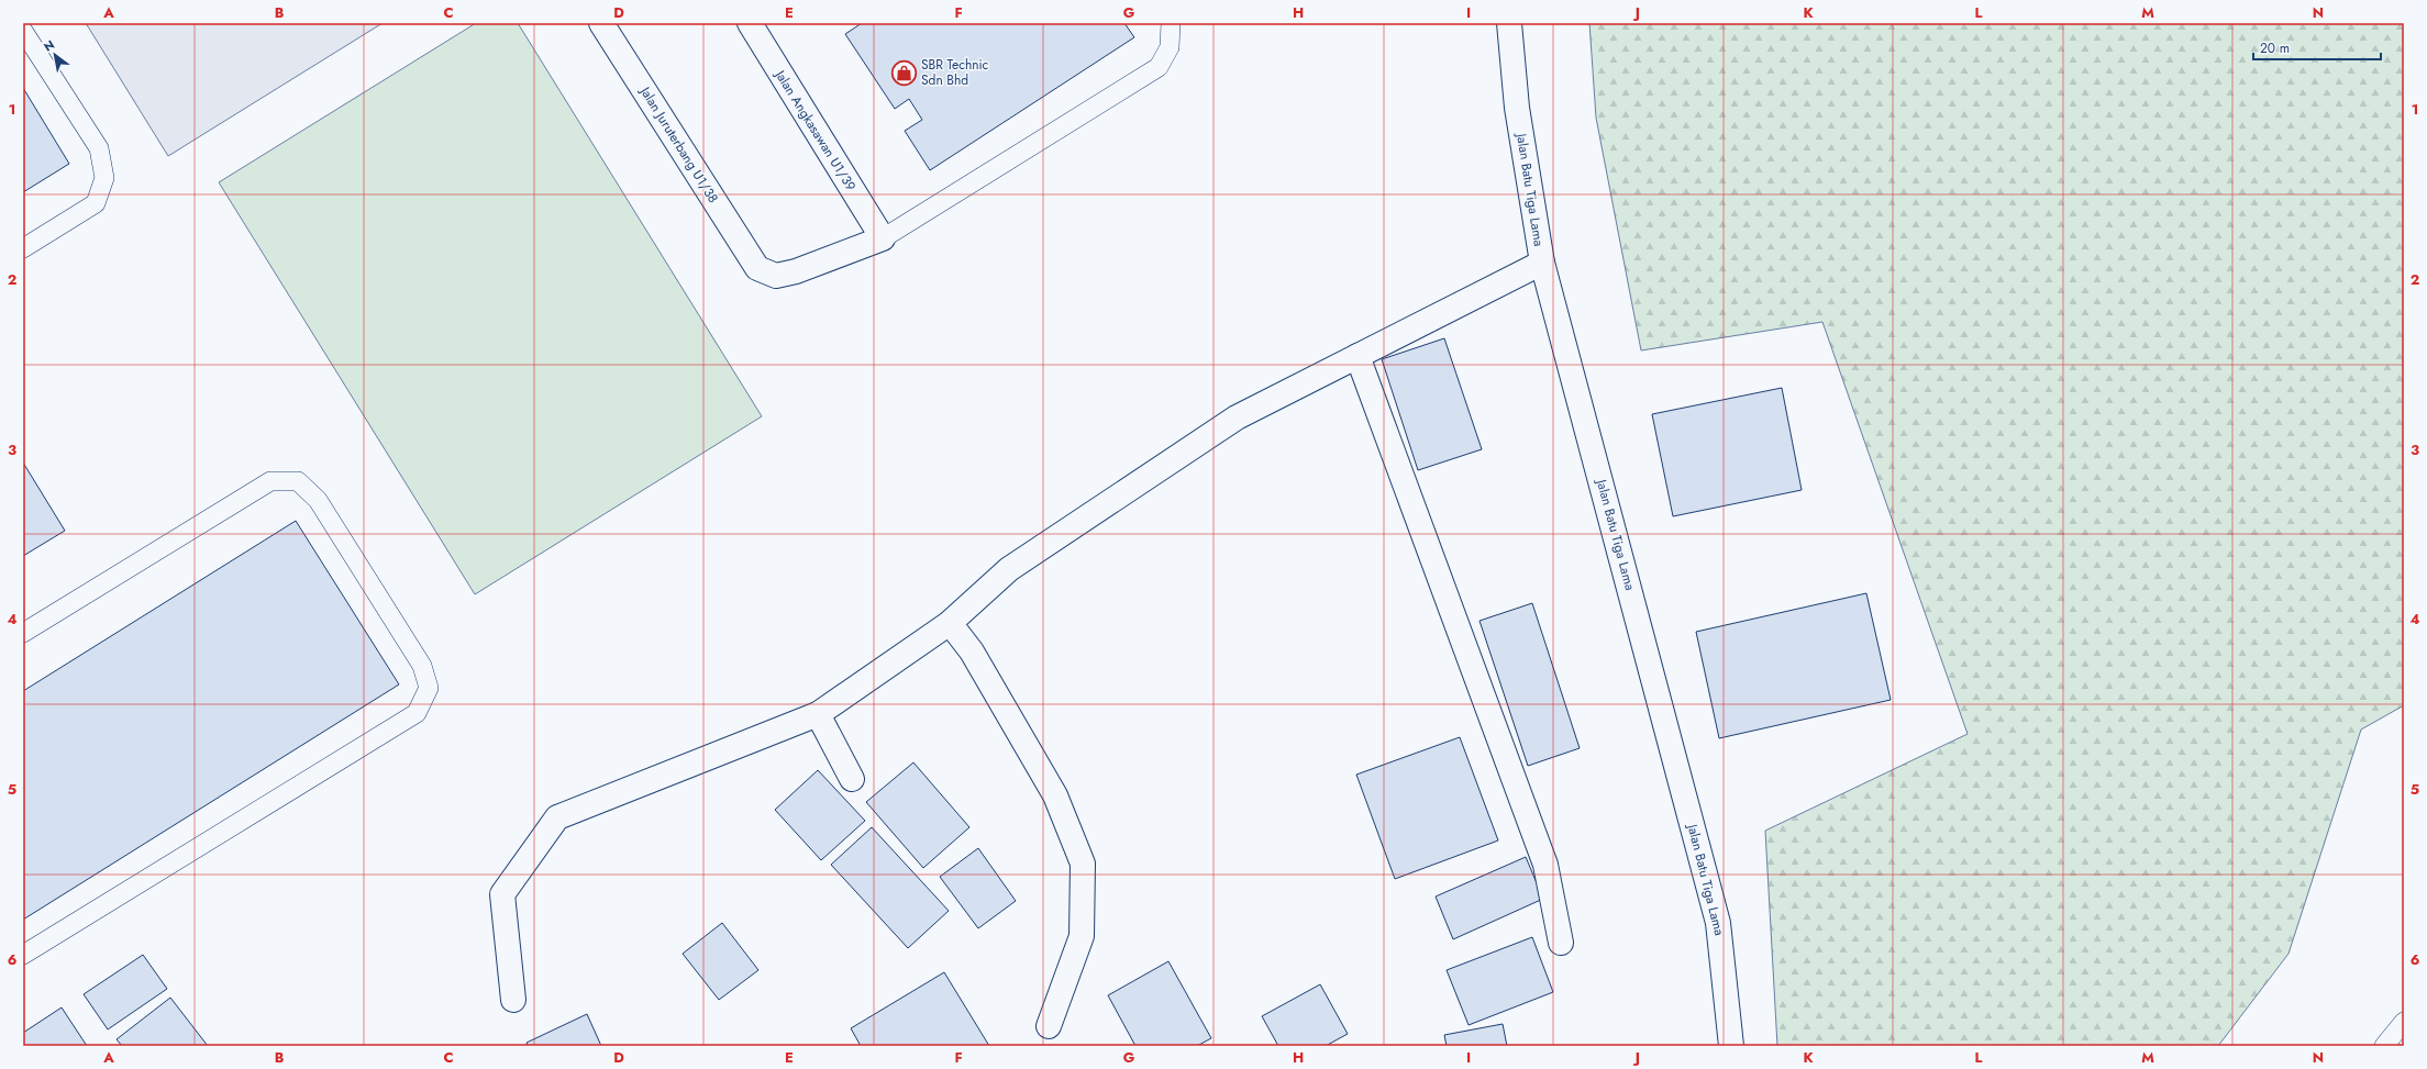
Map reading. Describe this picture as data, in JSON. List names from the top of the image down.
{
  "streets": {
    "street": ["Jalan Angkasawan U1/39", "Jalan Juruterbang U1/38", "Jalan Batu Tiga Lama"]
  },
  "crossings": [
    ["Jalan Angkasawan U1/39", "Jalan Juruterbang U1/38"]
  ],
  "places": {
    "shop": ["SBR Technic Sdn Bhd"]
  },
  "scale_bar": "20 m",
  "north": "top left",
  "grid": {
    "columns": [
      "A",
      "B",
      "C",
      "D",
      "E",
      "F",
      "G",
      "H",
      "I",
      "J",
      "K",
      "L",
      "M",
      "N"
    ],
    "rows": [
      "1",
      "2",
      "3",
      "4",
      "5",
      "6"
    ]
  }
}
